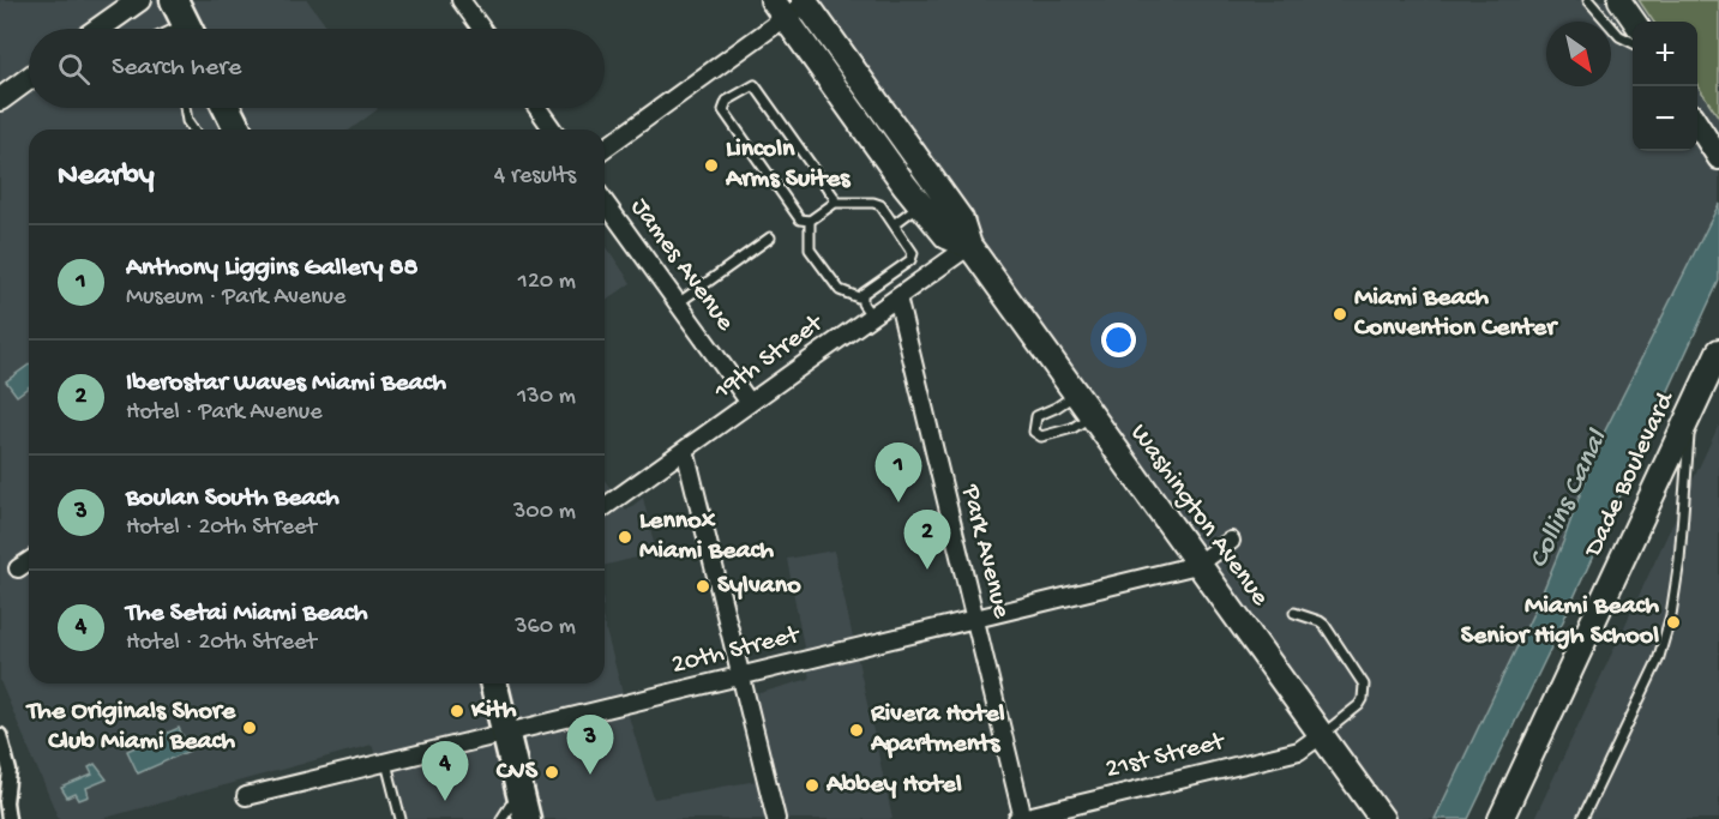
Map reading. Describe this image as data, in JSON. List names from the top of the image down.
{
  "streets": {
    "main road": ["Dade Boulevard", "Washington Avenue"],
    "street": [
      "James Avenue",
      "19th Street",
      "Park Avenue",
      "20th Street",
      "21st Street"
    ]
  },
  "crossings": [
    ["James Avenue", "19th Street"],
    ["19th Street", "Washington Avenue"],
    ["19th Street", "Park Avenue"],
    ["Washington Avenue", "20th Street"],
    ["Washington Avenue", "21st Street"],
    ["Park Avenue", "20th Street"],
    ["Park Avenue", "21st Street"]
  ],
  "water": ["Collins Canal"],
  "places": [
    "Lincoln Arms Suites",
    "Miami Beach Convention Center",
    "Lennox Miami Beach",
    "Sylvano",
    "Miami Beach Senior High School",
    "Kith",
    "The Originals Shore Club Miami Beach",
    "Rivera Hotel Apartments",
    "CVS",
    "Abbey Hotel"
  ],
  "north": "bottom right",
  "page": {
    "map_buttons": ["+", "−"],
    "search": "Search here",
    "heading": ["Nearby", "4 results"],
    "list": [
      {
        "mark": "1",
        "name": "Anthony Liggins Gallery 88",
        "note": "Museum · Park Avenue",
        "value": "120 m"
      },
      {
        "mark": "2",
        "name": "Iberostar Waves Miami Beach",
        "note": "Hotel · Park Avenue",
        "value": "130 m"
      },
      {
        "mark": "3",
        "name": "Boulan South Beach",
        "note": "Hotel · 20th Street",
        "value": "300 m"
      },
      {
        "mark": "4",
        "name": "The Setai Miami Beach",
        "note": "Hotel · 20th Street",
        "value": "360 m"
      }
    ],
    "pins": [
      "1",
      "2",
      "3",
      "4"
    ]
  }
}
